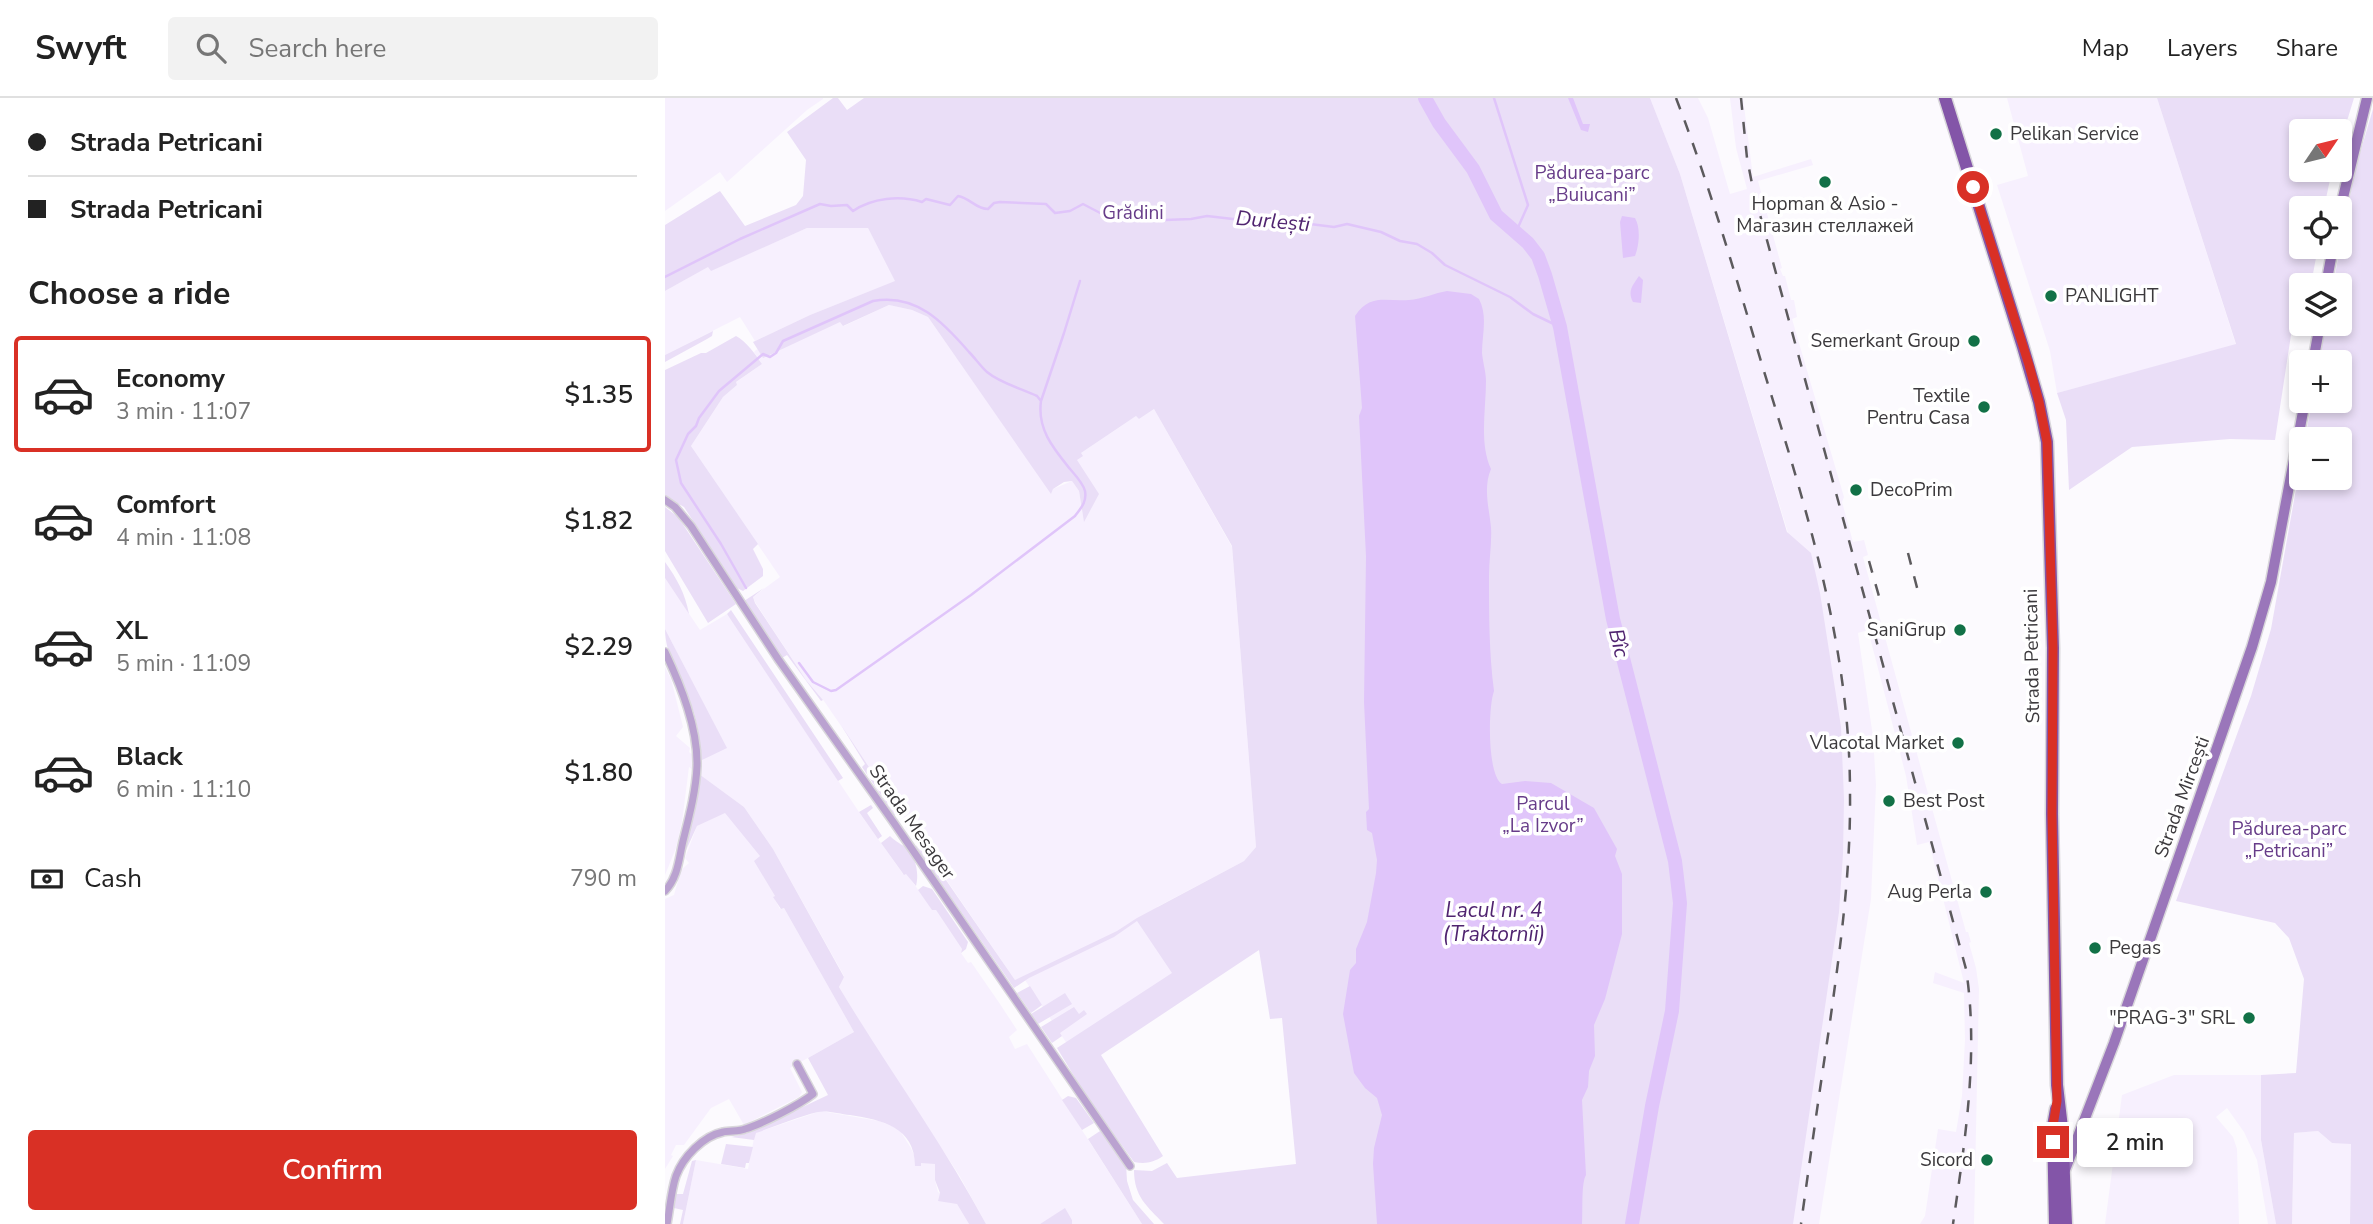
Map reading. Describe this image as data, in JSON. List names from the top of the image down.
{
  "streets": {
    "main road": ["Strada Petricani", "Strada Mircești"],
    "street": ["Strada Mesager"]
  },
  "crossings": [
    ["Strada Petricani", "Strada Mircești"]
  ],
  "water": ["Durlești", "Bîc", "Lacul nr. 4 (Traktornîi)"],
  "parks": [
    "Pădurea-parc „Buiucani”",
    "Grădini",
    "Parcul „La Izvor”",
    "Pădurea-parc „Petricani”"
  ],
  "places": [
    "Pelikan Service",
    "Hopman & Asio - Магазин стеллажей",
    "PANLIGHT",
    "Semerkant Group",
    "Textile Pentru Casa",
    "DecoPrim",
    "SaniGrup",
    "Vlacotal Market",
    "Best Post",
    "Aug Perla",
    "Pegas",
    "\"PRAG-3\" SRL",
    "Sicord"
  ],
  "north": "top right",
  "page": {
    "header": "Swyft",
    "search": "Search here",
    "nav": ["Map", "Layers", "Share"],
    "banner": ["Strada Petricani", "Strada Petricani"],
    "map_buttons": ["+", "−"],
    "heading": "Choose a ride",
    "list": [
      {
        "name": "Economy",
        "note": "3 min · 11:07",
        "value": "$1.35"
      },
      {
        "name": "Comfort",
        "note": "4 min · 11:08",
        "value": "$1.82"
      },
      {
        "name": "XL",
        "note": "5 min · 11:09",
        "value": "$2.29"
      },
      {
        "name": "Black",
        "note": "6 min · 11:10",
        "value": "$1.80"
      }
    ],
    "pay": ["Cash", "790 m"],
    "buttons": "Confirm",
    "bubble": "2 min"
  }
}
